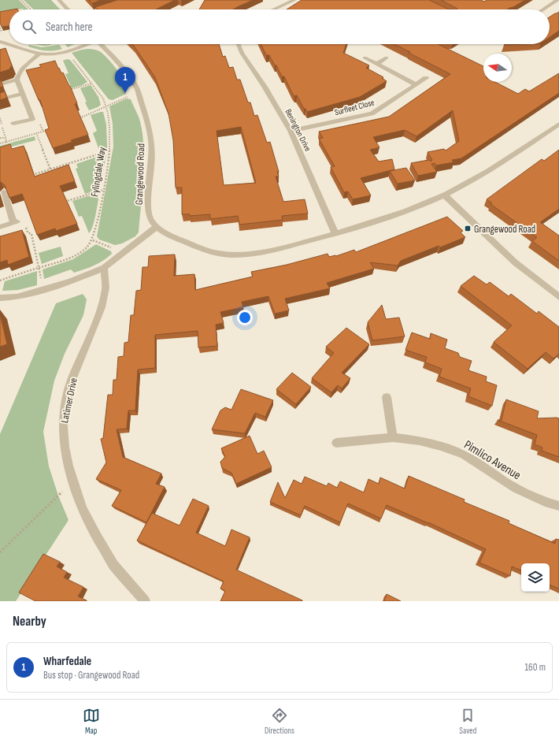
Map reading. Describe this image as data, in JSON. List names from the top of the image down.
{
  "streets": {
    "street": [
      "Surfleet Close",
      "Benington Drive",
      "Grangewood Road",
      "Latimer Drive",
      "Pimlico Avenue"
    ],
    "path": ["Fylingdale Way"]
  },
  "crossings": [
    ["Surfleet Close", "Benington Drive"],
    ["Benington Drive", "Grangewood Road"]
  ],
  "places": {
    "transit": ["Grangewood Road"]
  },
  "north": "left",
  "page": {
    "search": "Search here",
    "pins": "1",
    "heading": "Nearby",
    "list": [
      {
        "mark": "1",
        "name": "Wharfedale",
        "note": "Bus stop · Grangewood Road",
        "value": "160 m"
      }
    ],
    "nav": ["Map", "Directions", "Saved"]
  }
}
